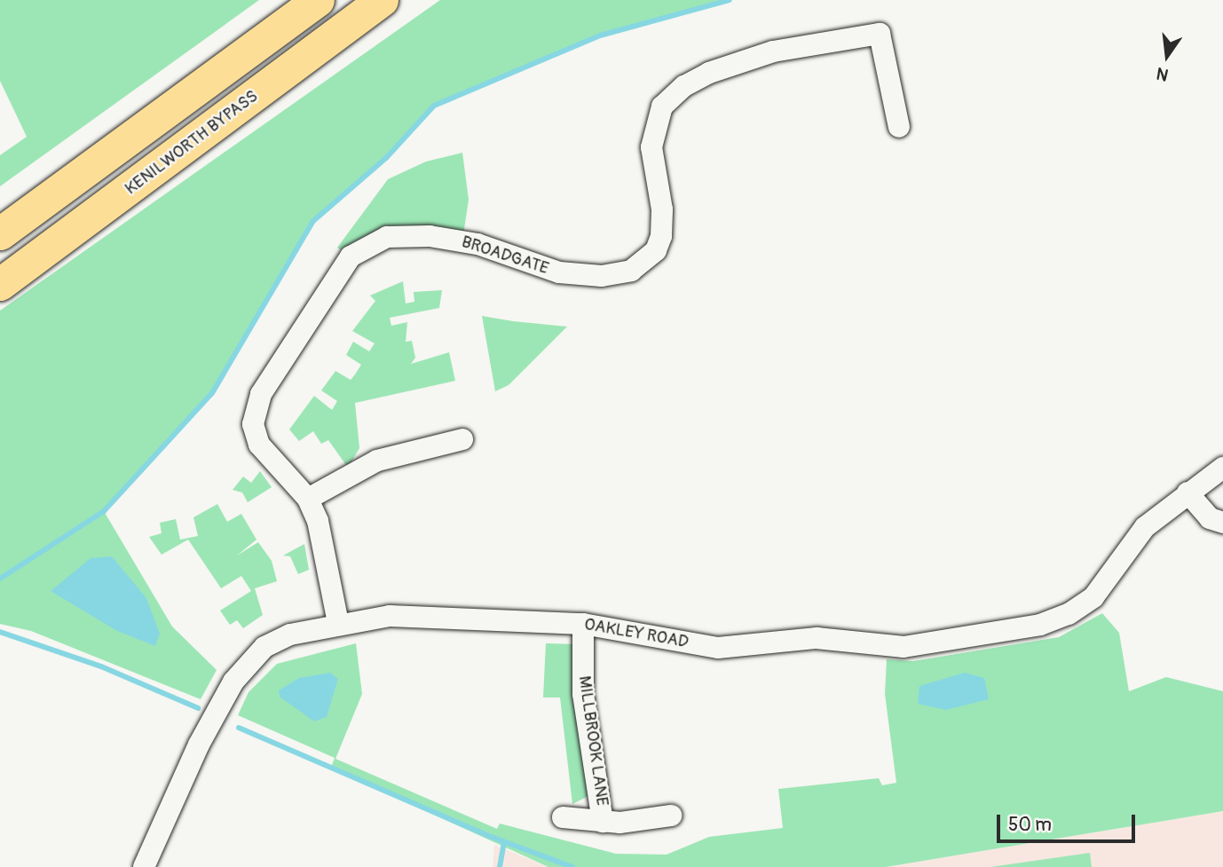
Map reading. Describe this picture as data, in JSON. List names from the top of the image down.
{
  "streets": {
    "highway": ["KENILWORTH BYPASS"],
    "street": ["BROADGATE", "OAKLEY ROAD", "MILLBROOK LANE"]
  },
  "crossings": [
    ["BROADGATE", "OAKLEY ROAD"],
    ["OAKLEY ROAD", "MILLBROOK LANE"]
  ],
  "scale_bar": "50 m",
  "north": "bottom"
}
